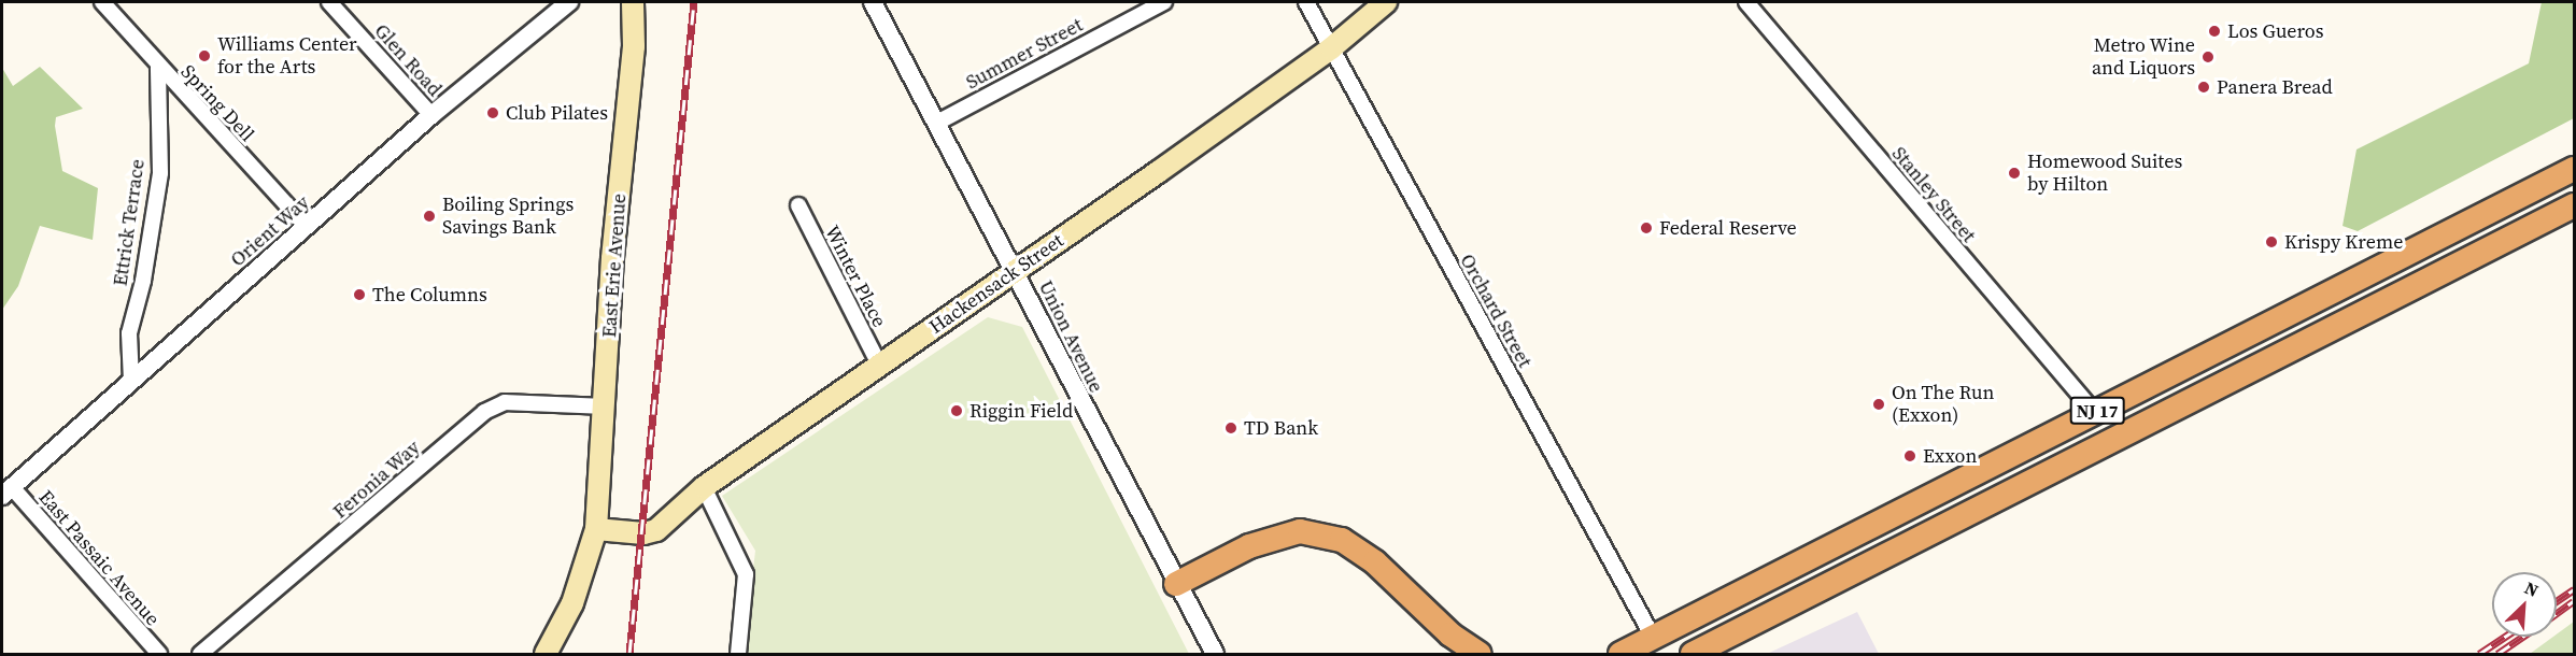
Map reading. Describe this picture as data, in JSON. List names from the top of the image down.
{
  "streets": {
    "highway": ["NJ 17"],
    "main road": ["East Erie Avenue", "Hackensack Street"],
    "street": [
      "Summer Street",
      "Glen Road",
      "Spring Dell",
      "Stanley Street",
      "Ettrick Terrace",
      "Orient Way",
      "Winter Place",
      "Orchard Street",
      "Union Avenue",
      "Feronia Way",
      "East Passaic Avenue"
    ]
  },
  "crossings": [
    ["Summer Street", "Union Avenue"],
    ["Glen Road", "Orient Way"],
    ["Spring Dell", "Ettrick Terrace"],
    ["Spring Dell", "Orient Way"],
    ["Stanley Street", "NJ 17"],
    ["Ettrick Terrace", "Orient Way"],
    ["Orient Way", "East Passaic Avenue"],
    ["East Erie Avenue", "Hackensack Street"],
    ["East Erie Avenue", "Feronia Way"],
    ["Winter Place", "Hackensack Street"],
    ["Hackensack Street", "Orchard Street"],
    ["Hackensack Street", "Union Avenue"],
    ["Orchard Street", "NJ 17"]
  ],
  "places": [
    "Los Gueros",
    "Williams Center for the Arts",
    "Metro Wine and Liquors",
    "Panera Bread",
    "Club Pilates",
    "Homewood Suites by Hilton",
    "Boiling Springs Savings Bank",
    "Federal Reserve",
    "Krispy Kreme",
    "The Columns",
    "On The Run (Exxon)",
    "Riggin Field",
    "TD Bank",
    "Exxon"
  ],
  "north": "top right"
}
